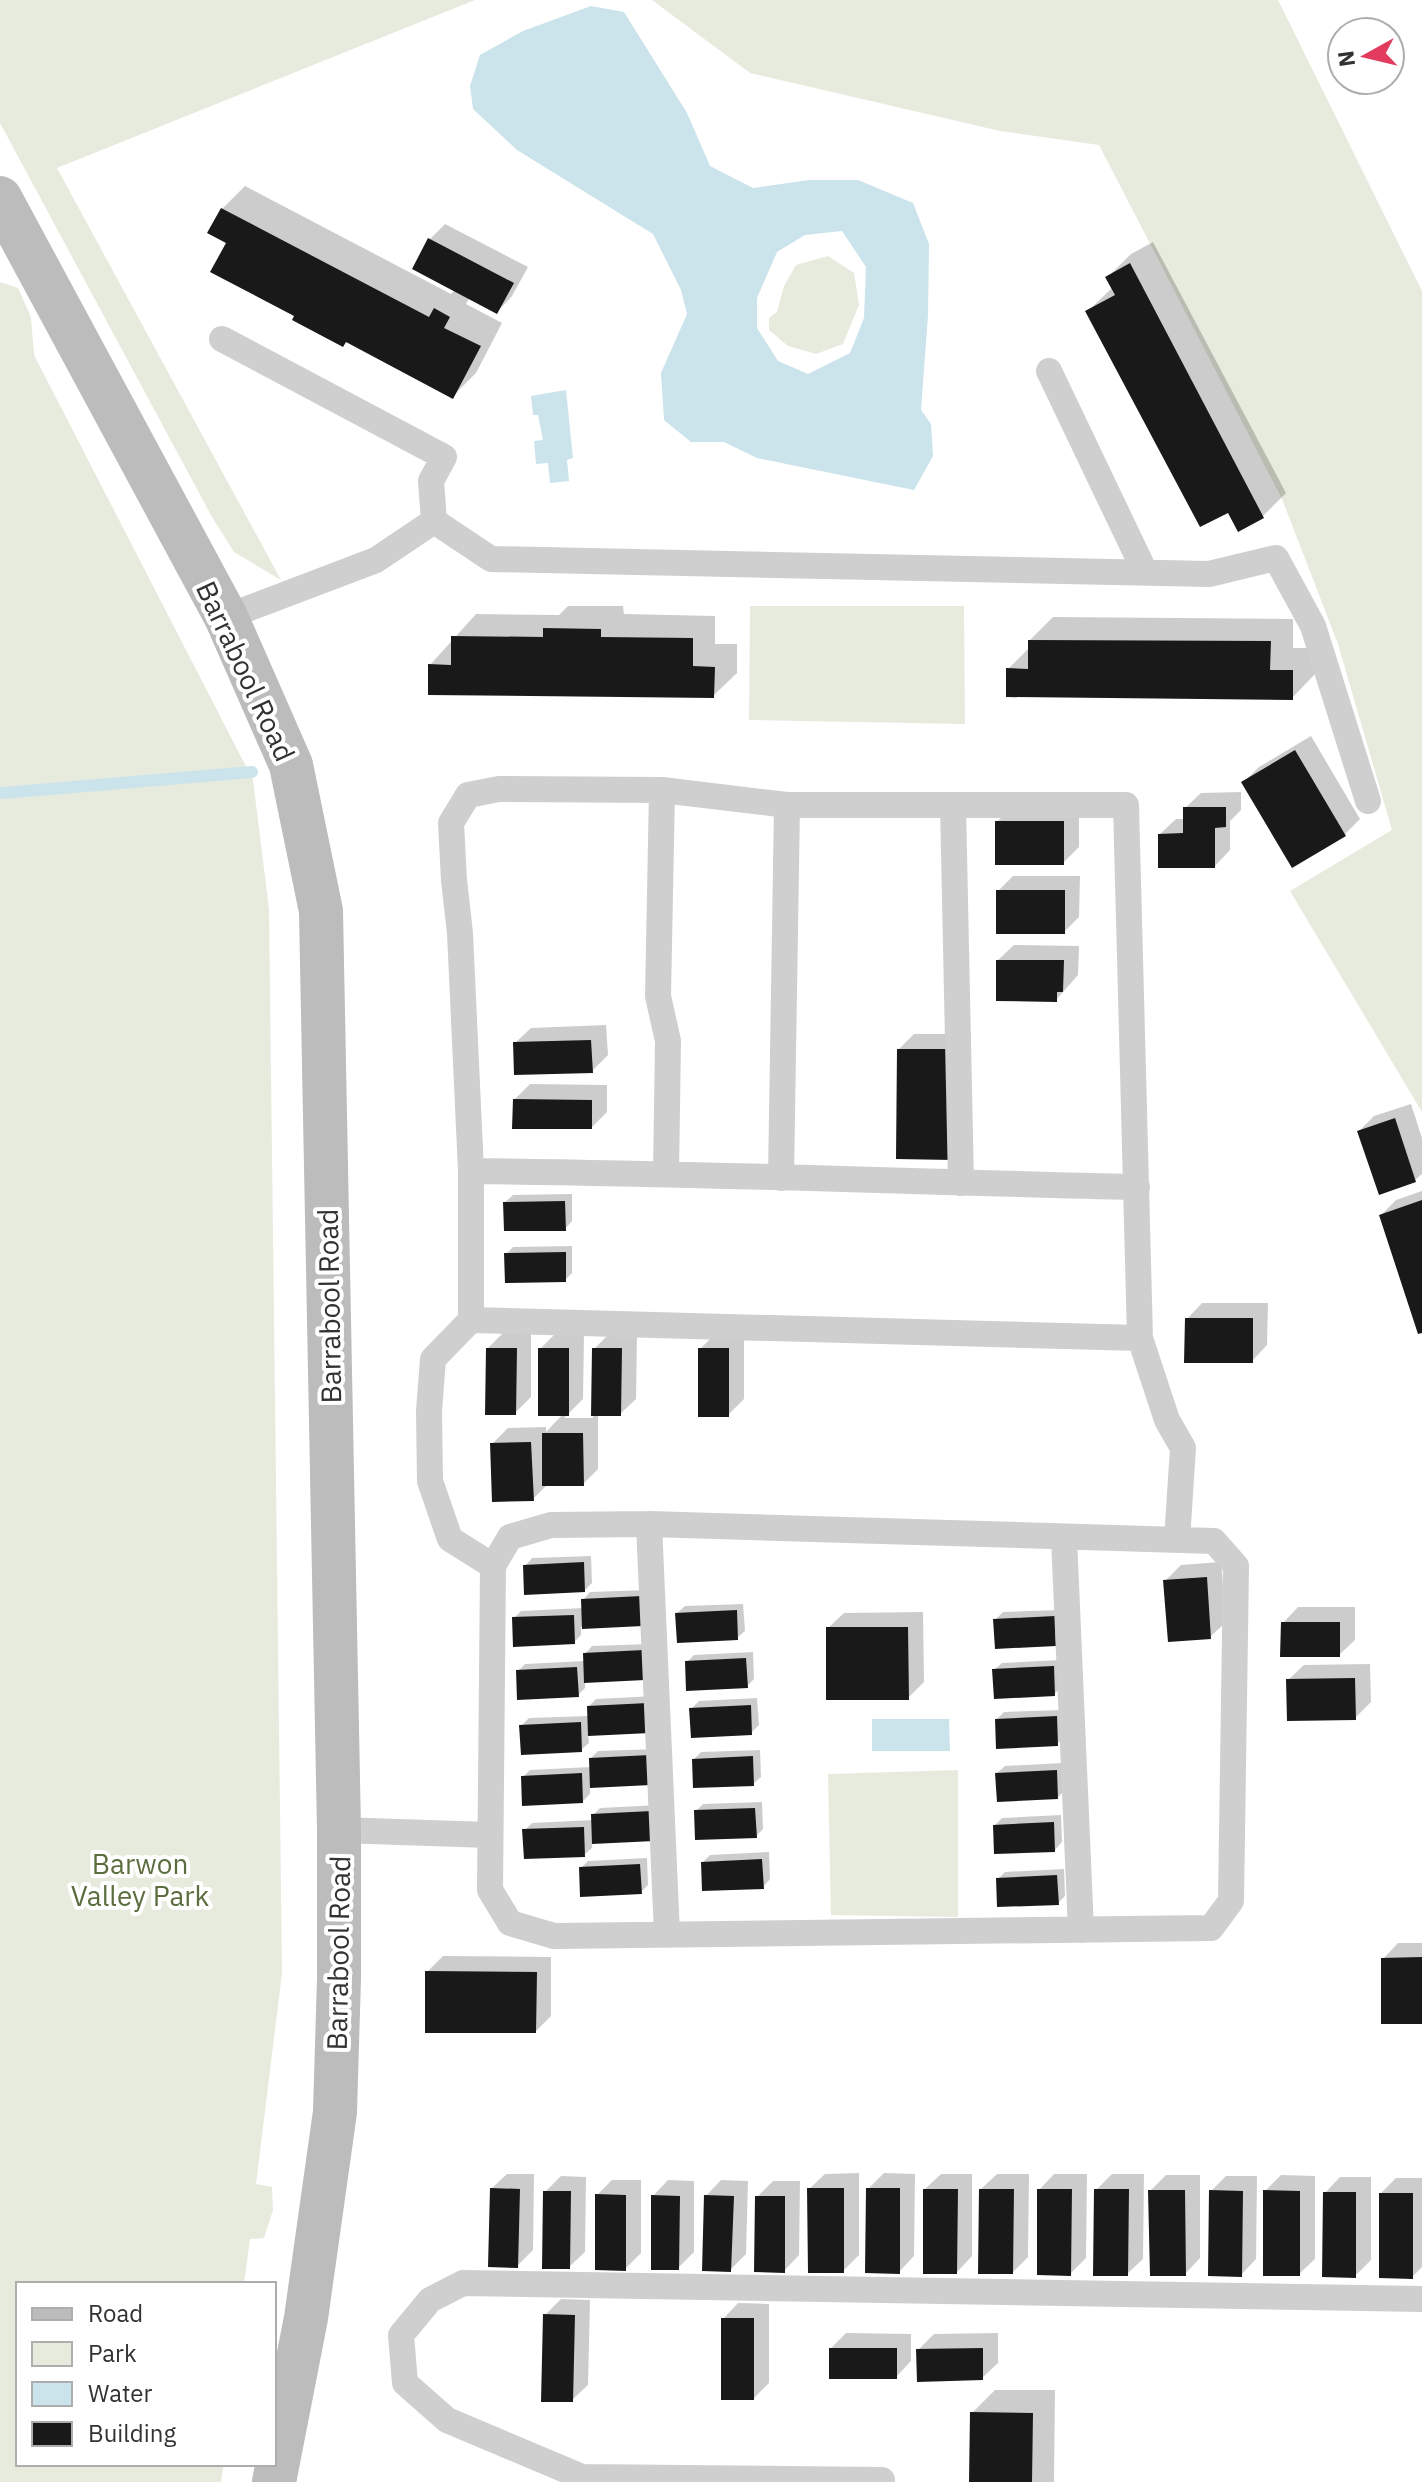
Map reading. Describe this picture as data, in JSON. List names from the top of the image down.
{
  "streets": {
    "street": ["Barrabool Road"]
  },
  "parks": ["Barwon Valley Park"],
  "legend": [
    "Road",
    "Park",
    "Water",
    "Building"
  ],
  "north": "left"
}
